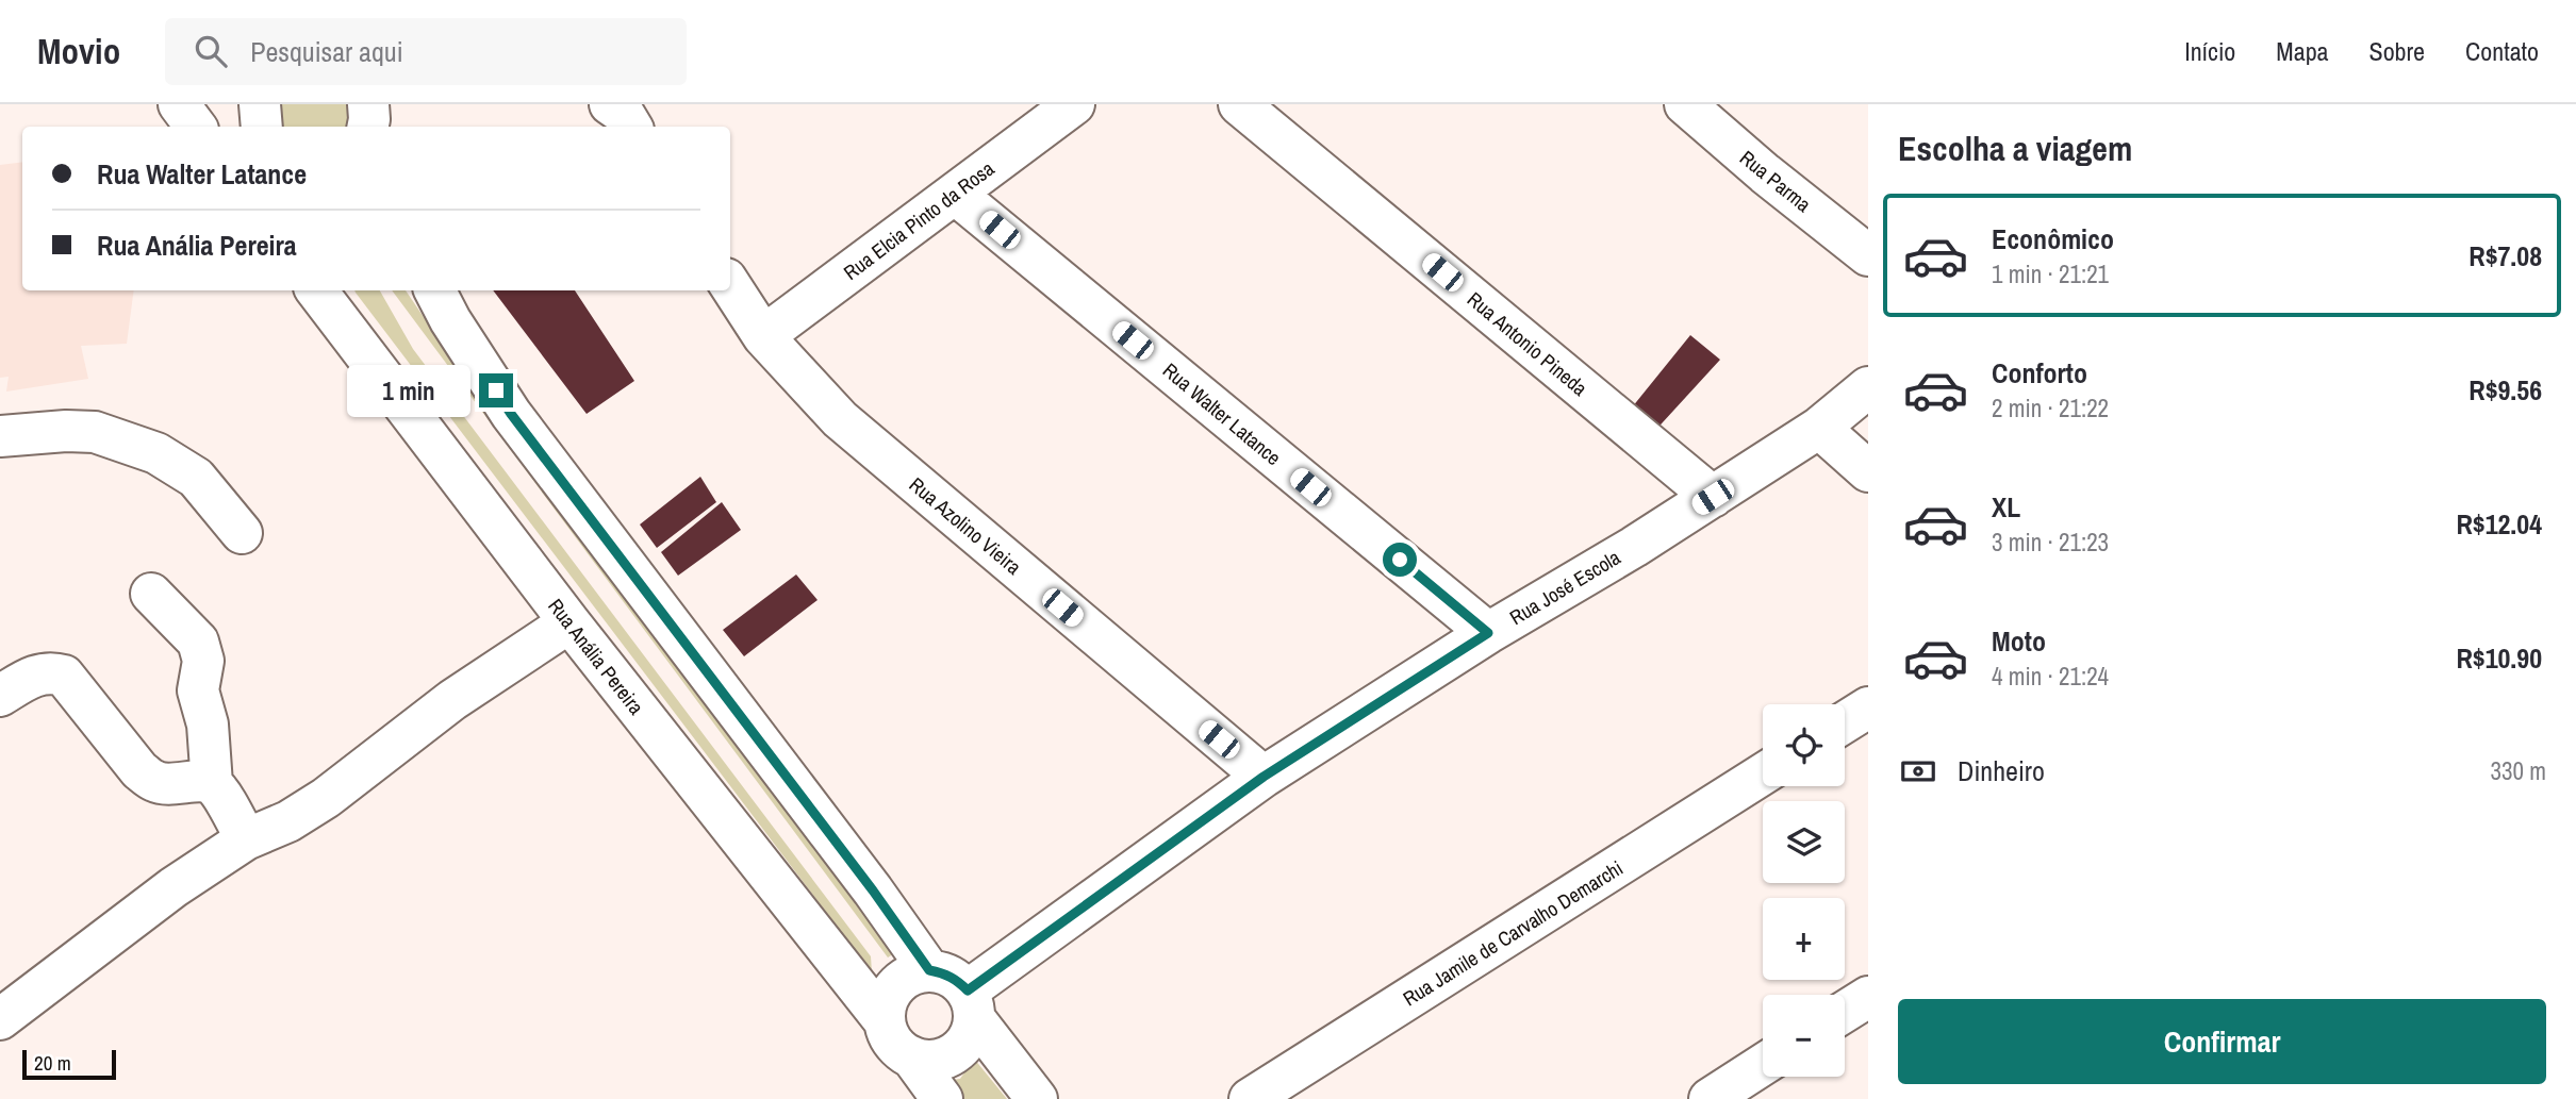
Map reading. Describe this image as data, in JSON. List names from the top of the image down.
{
  "streets": {
    "street": [
      "Rua Parma",
      "Rua Elcia Pinto da Rosa",
      "Rua Antonio Pineda",
      "Rua Walter Latance",
      "Rua Azolino Vieira",
      "Rua José Escola",
      "Rua Anália Pereira",
      "Rua Jamile de Carvalho Demarchi"
    ]
  },
  "crossings": [
    ["Rua Elcia Pinto da Rosa", "Rua Walter Latance"],
    ["Rua Elcia Pinto da Rosa", "Rua Azolino Vieira"],
    ["Rua Antonio Pineda", "Rua José Escola"],
    ["Rua Walter Latance", "Rua José Escola"],
    ["Rua Azolino Vieira", "Rua José Escola"],
    ["Rua José Escola", "Rua Anália Pereira"]
  ],
  "scale_bar": "20 m",
  "page": {
    "header": "Movio",
    "search": "Pesquisar aqui",
    "nav": [
      "Início",
      "Mapa",
      "Sobre",
      "Contato"
    ],
    "heading": "Escolha a viagem",
    "banner": ["Rua Walter Latance", "Rua Anália Pereira"],
    "list": [
      {
        "name": "Econômico",
        "note": "1 min · 21:21",
        "value": "R$7.08"
      },
      {
        "name": "Conforto",
        "note": "2 min · 21:22",
        "value": "R$9.56"
      },
      {
        "name": "XL",
        "note": "3 min · 21:23",
        "value": "R$12.04"
      },
      {
        "name": "Moto",
        "note": "4 min · 21:24",
        "value": "R$10.90"
      }
    ],
    "bubble": "1 min",
    "map_buttons": ["+", "−"],
    "pay": ["Dinheiro", "330 m"],
    "buttons": "Confirmar",
    "scale": "20 m"
  }
}
